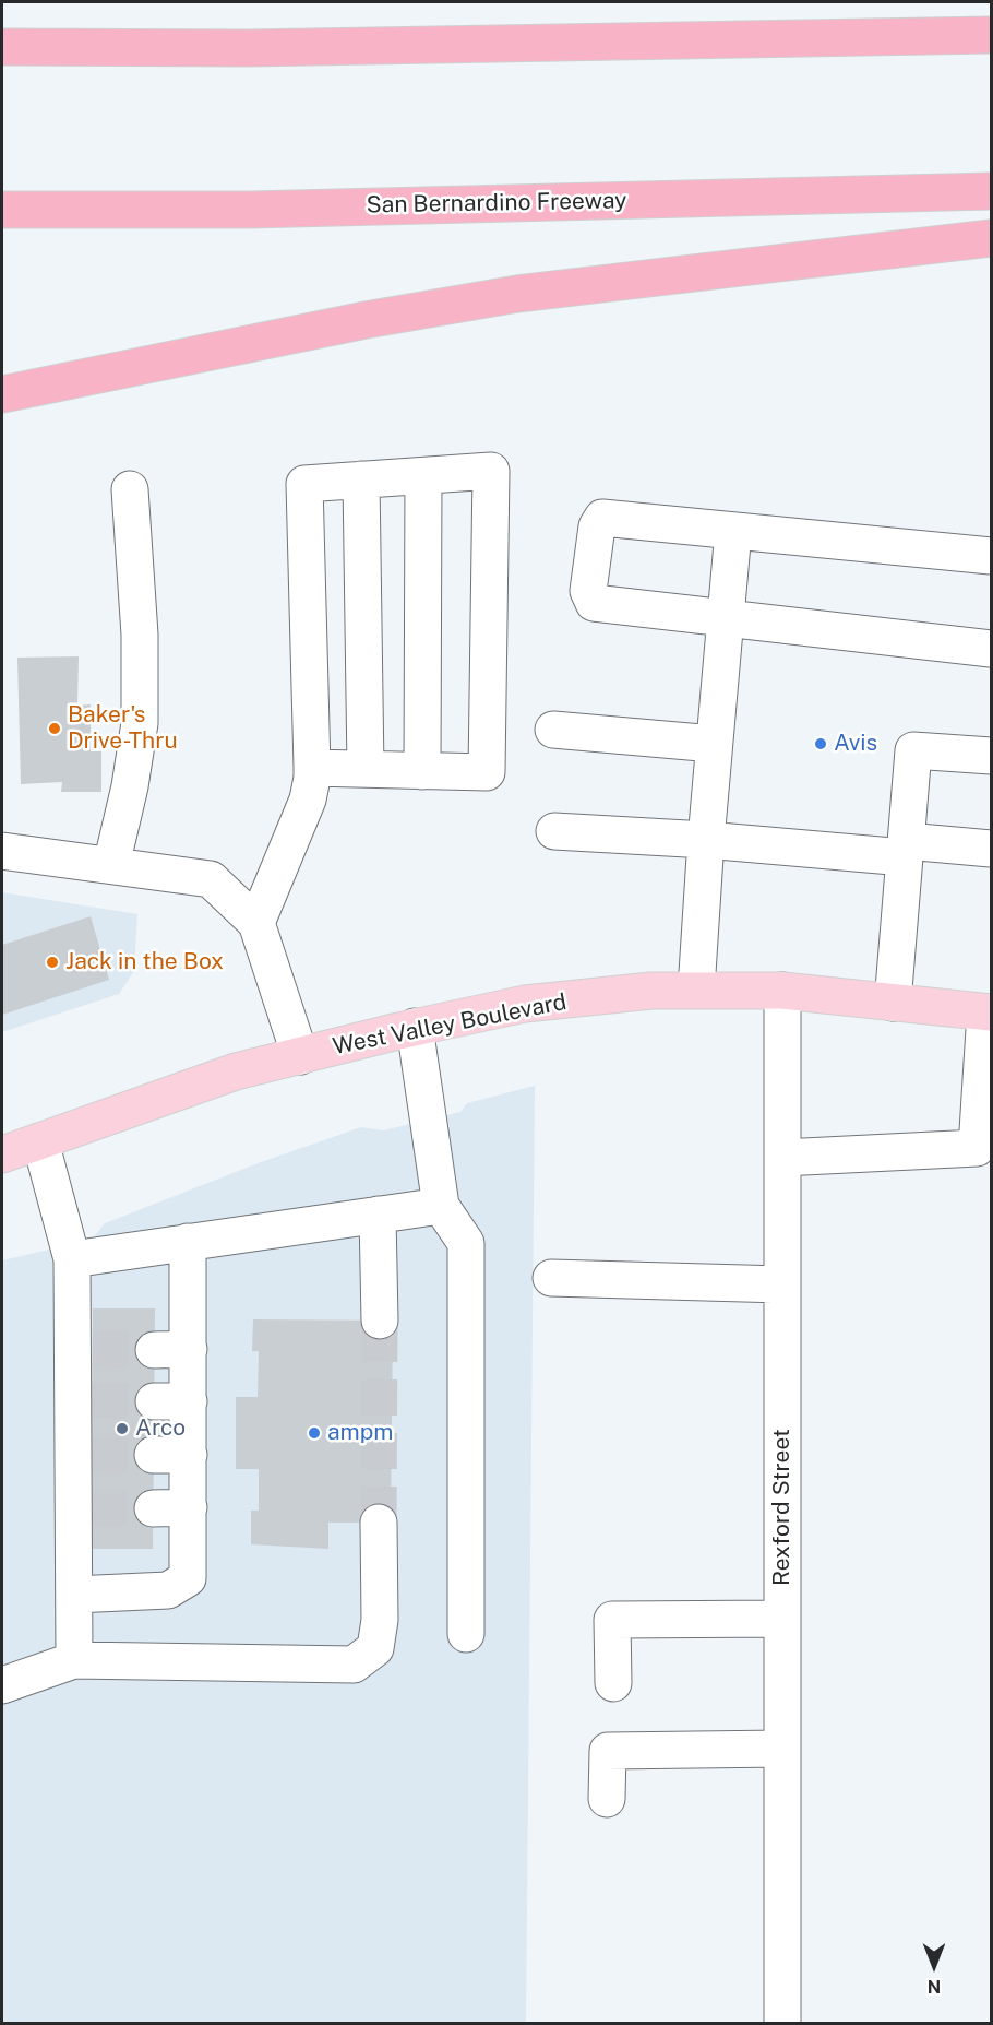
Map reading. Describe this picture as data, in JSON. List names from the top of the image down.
{
  "streets": {
    "highway": ["San Bernardino Freeway"],
    "main road": ["West Valley Boulevard"],
    "street": ["Rexford Street"]
  },
  "crossings": [
    ["West Valley Boulevard", "Rexford Street"]
  ],
  "places": [
    "Baker's Drive-Thru",
    "Avis",
    "Jack in the Box",
    "Arco",
    "ampm"
  ],
  "north": "bottom"
}
